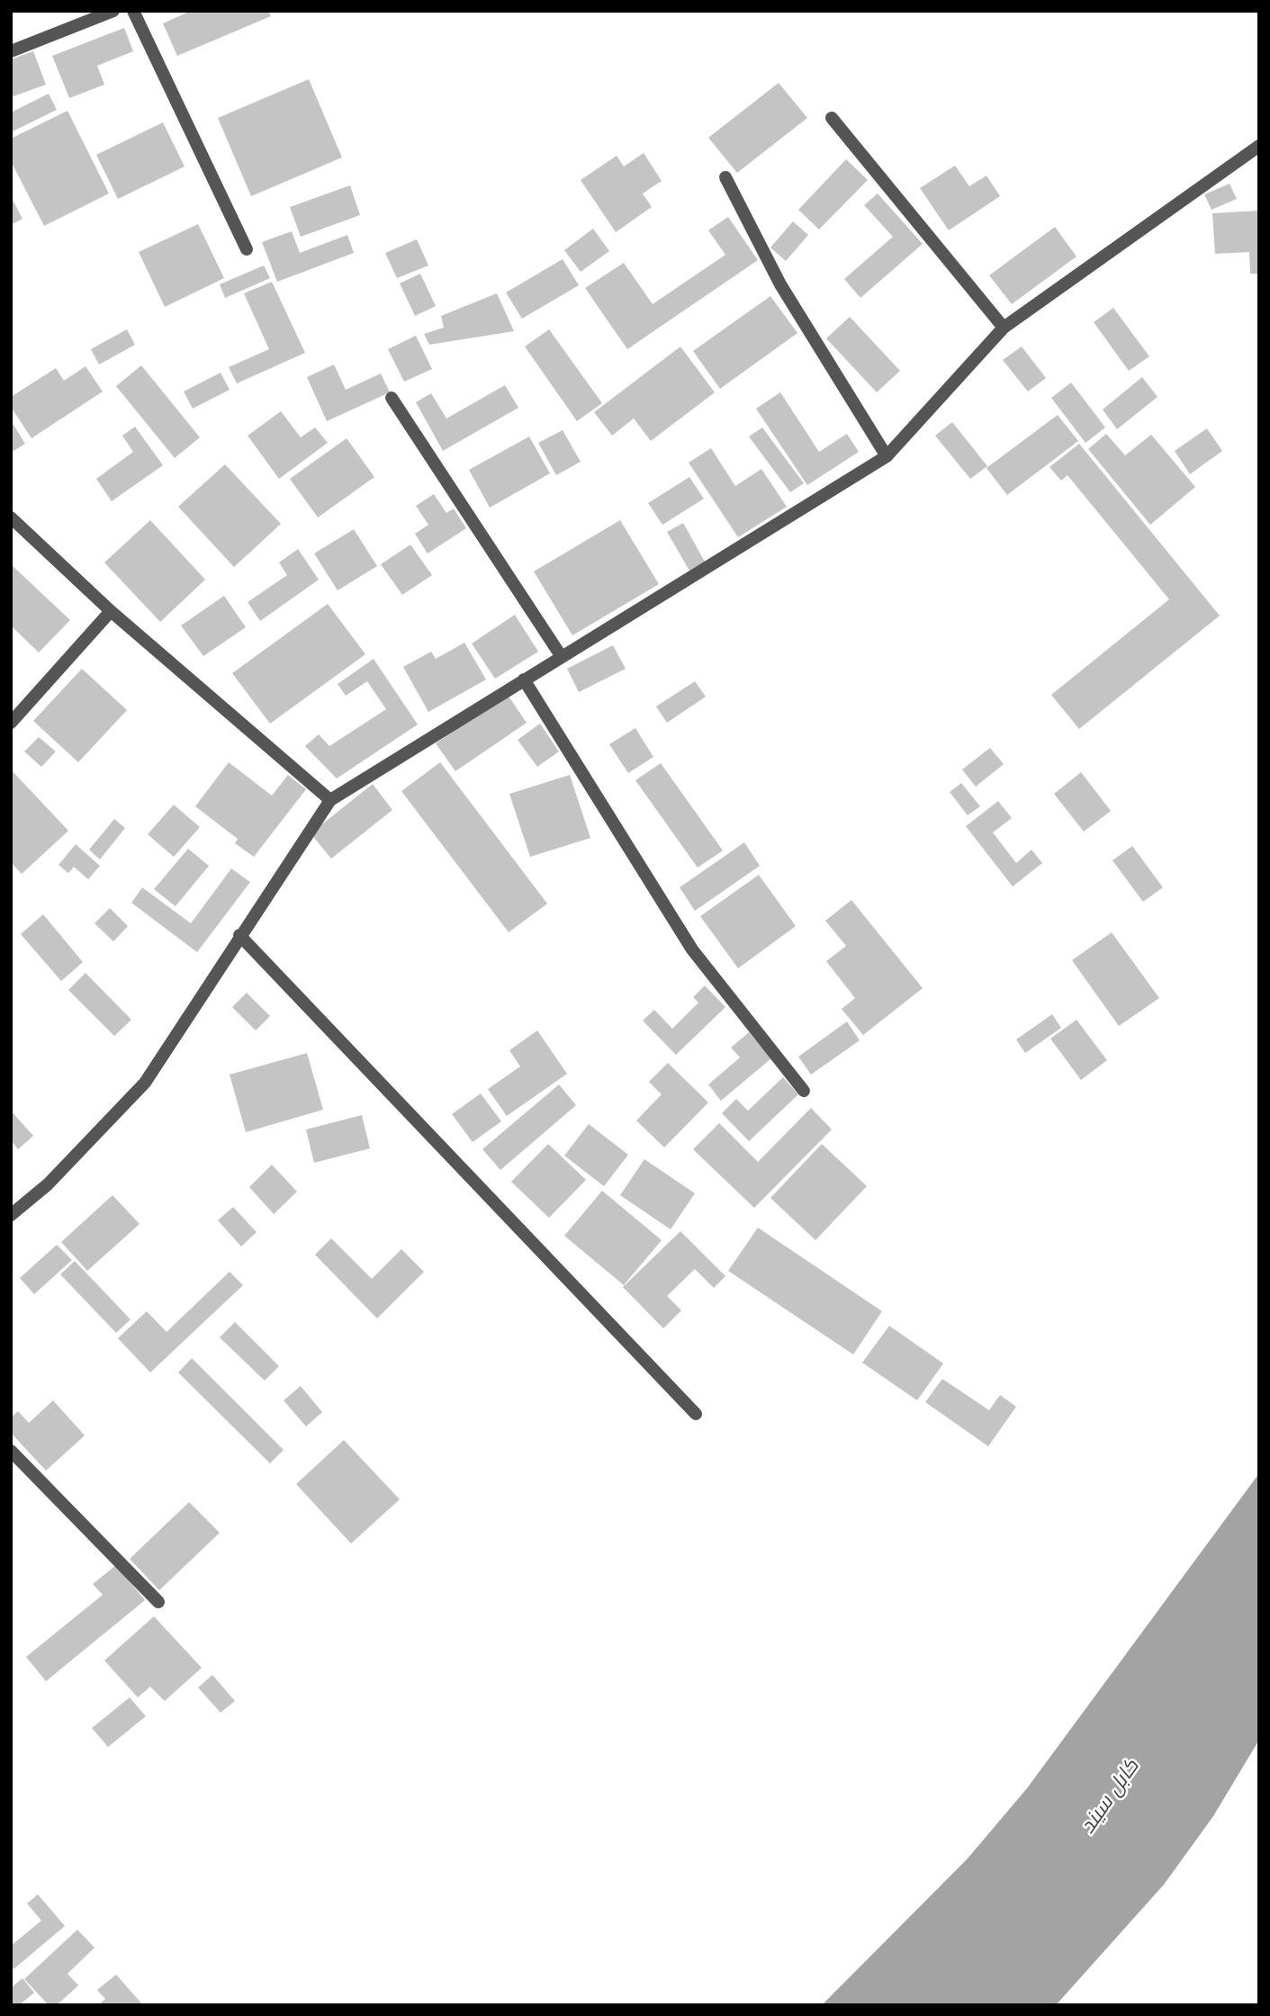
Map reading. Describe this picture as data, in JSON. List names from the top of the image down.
{
  "water": ["کابل سيند"]
}
